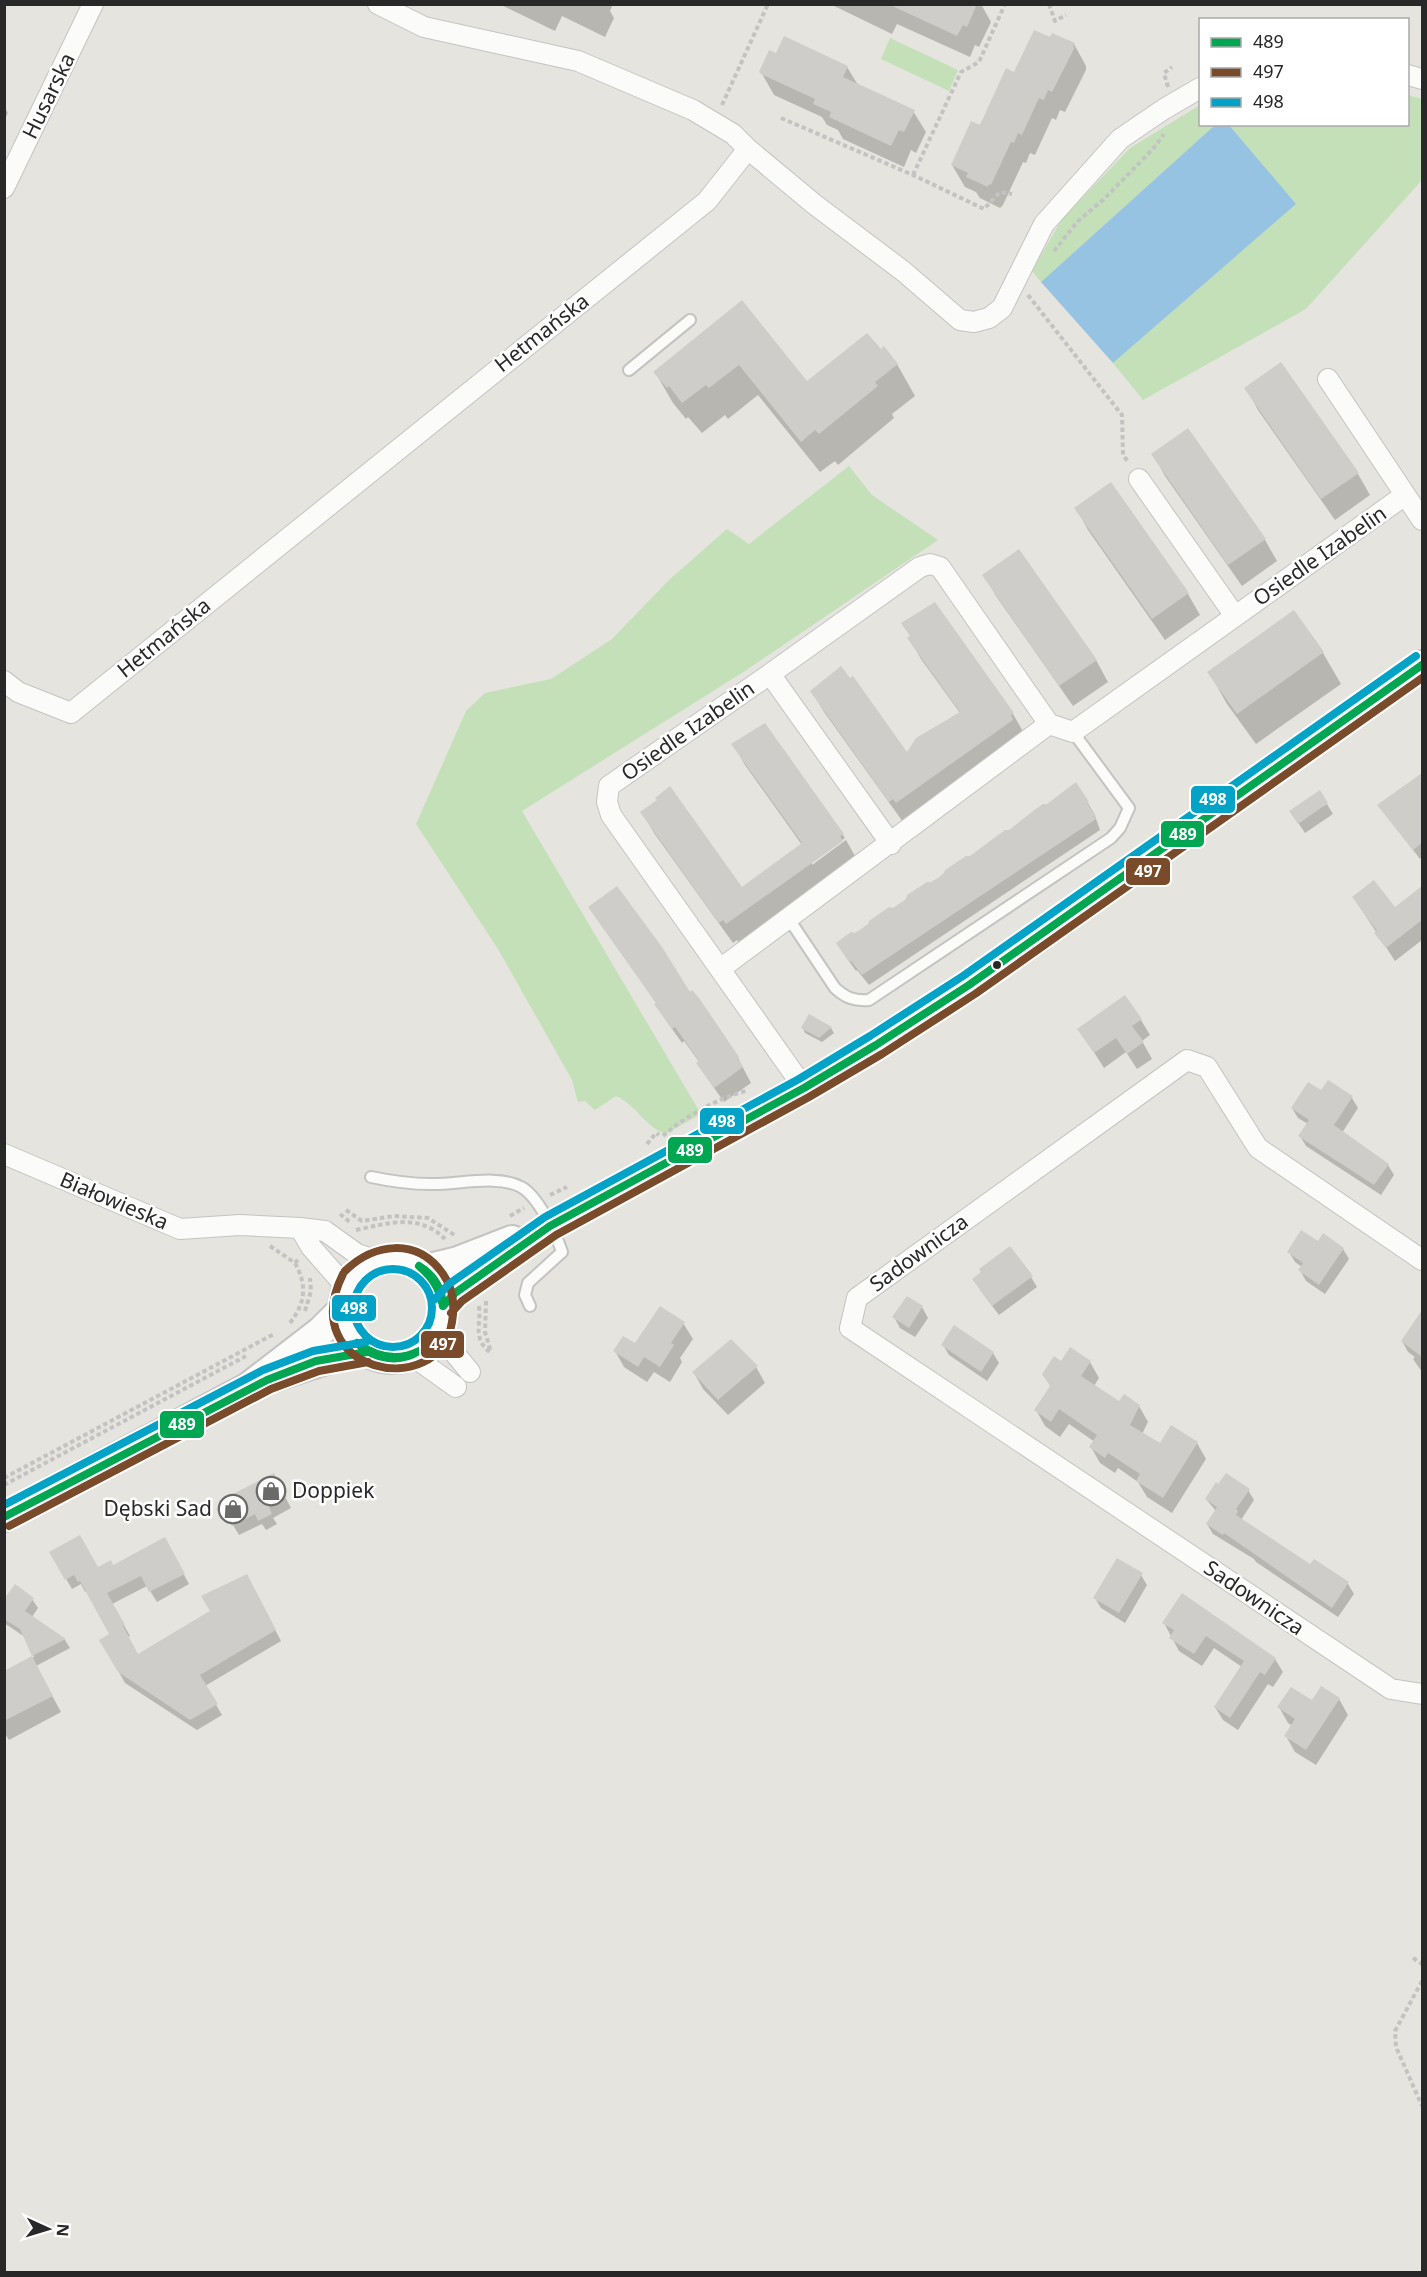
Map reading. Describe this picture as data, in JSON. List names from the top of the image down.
{
  "streets": {
    "street": [
      "Husarska",
      "Hetmańska",
      "Osiedle Izabelin",
      "Białowieska",
      "Sadownicza"
    ]
  },
  "places": {
    "shop": ["Doppiek", "Dębski Sad"]
  },
  "lines": ["transit line 498", "transit line 489", "transit line 497"],
  "legend": ["489", "497", "498"],
  "north": "right"
}
